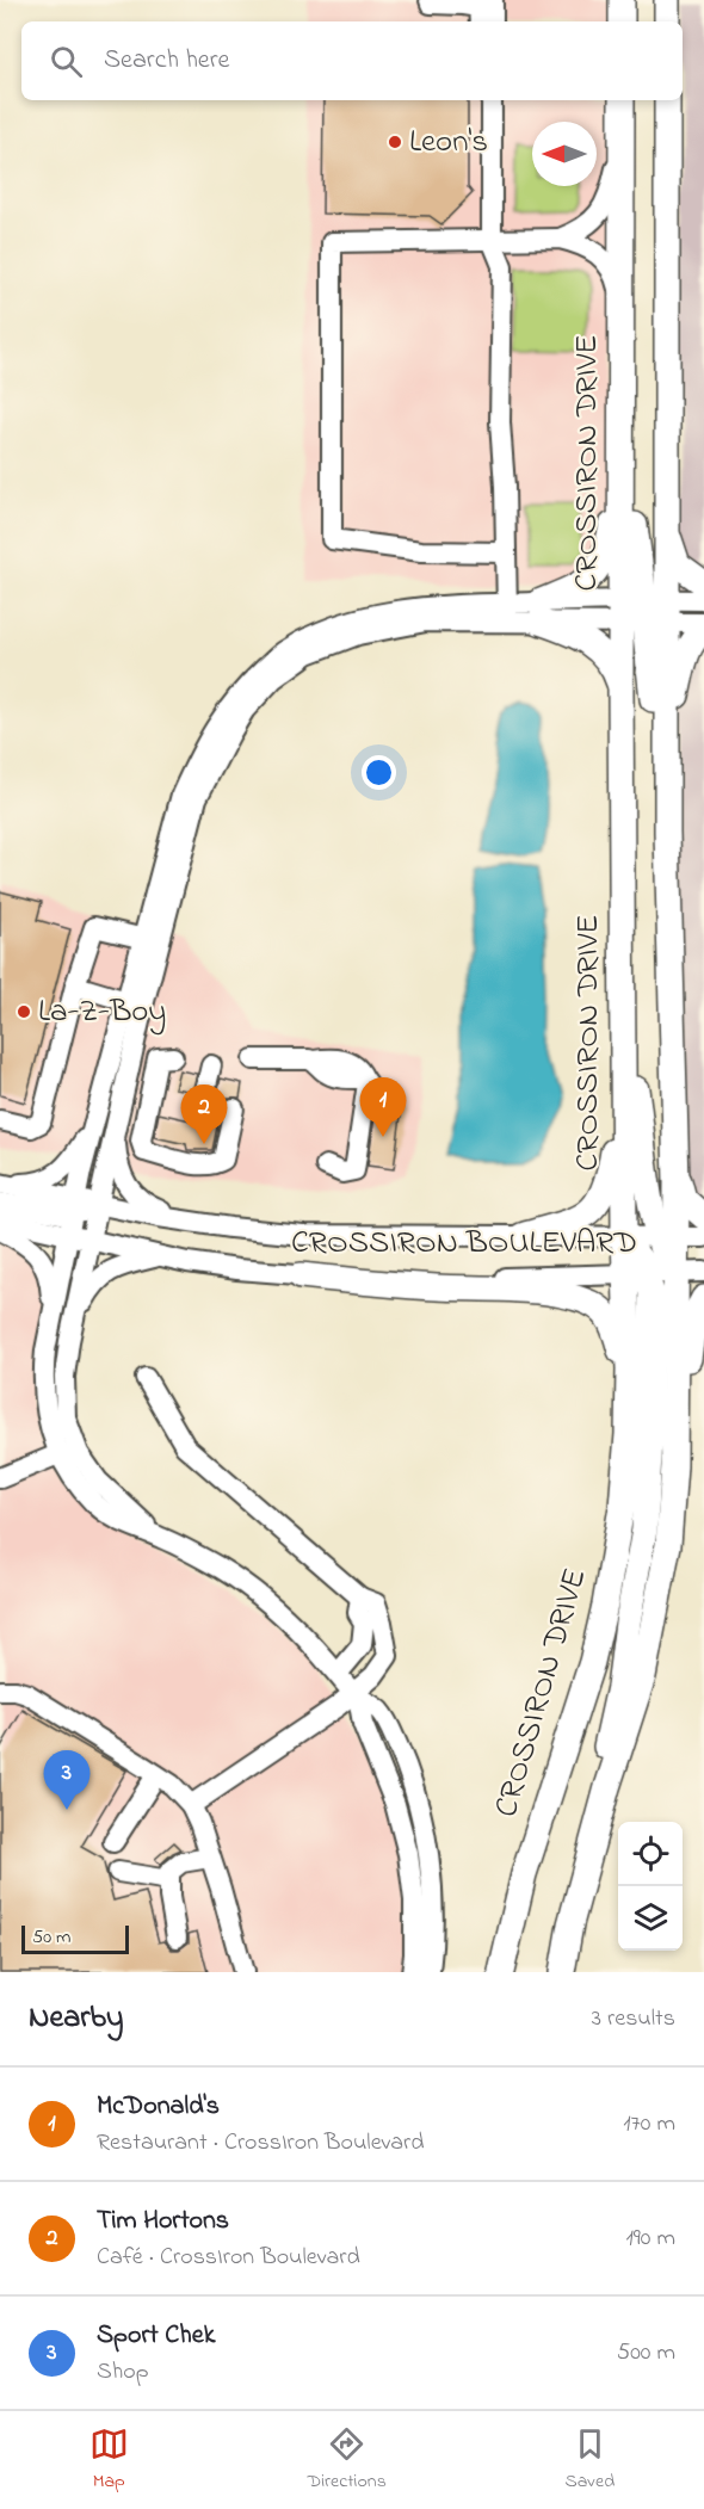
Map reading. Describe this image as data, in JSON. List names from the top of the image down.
{
  "streets": {
    "main road": ["CROSSIRON DRIVE"],
    "street": ["CROSSIRON BOULEVARD"]
  },
  "crossings": [
    ["CROSSIRON DRIVE", "CROSSIRON BOULEVARD"]
  ],
  "places": ["Leon's", "La-Z-Boy"],
  "scale_bar": "50 m",
  "north": "left",
  "page": {
    "search": "Search here",
    "pins": ["1", "2", "3"],
    "scale": "50 m",
    "heading": ["Nearby", "3 results"],
    "list": [
      {
        "mark": "1",
        "name": "McDonald's",
        "note": "Restaurant · CrossIron Boulevard",
        "value": "170 m"
      },
      {
        "mark": "2",
        "name": "Tim Hortons",
        "note": "Café · CrossIron Boulevard",
        "value": "190 m"
      },
      {
        "mark": "3",
        "name": "Sport Chek",
        "note": "Shop",
        "value": "500 m"
      }
    ],
    "nav": ["Map", "Directions", "Saved"]
  }
}
